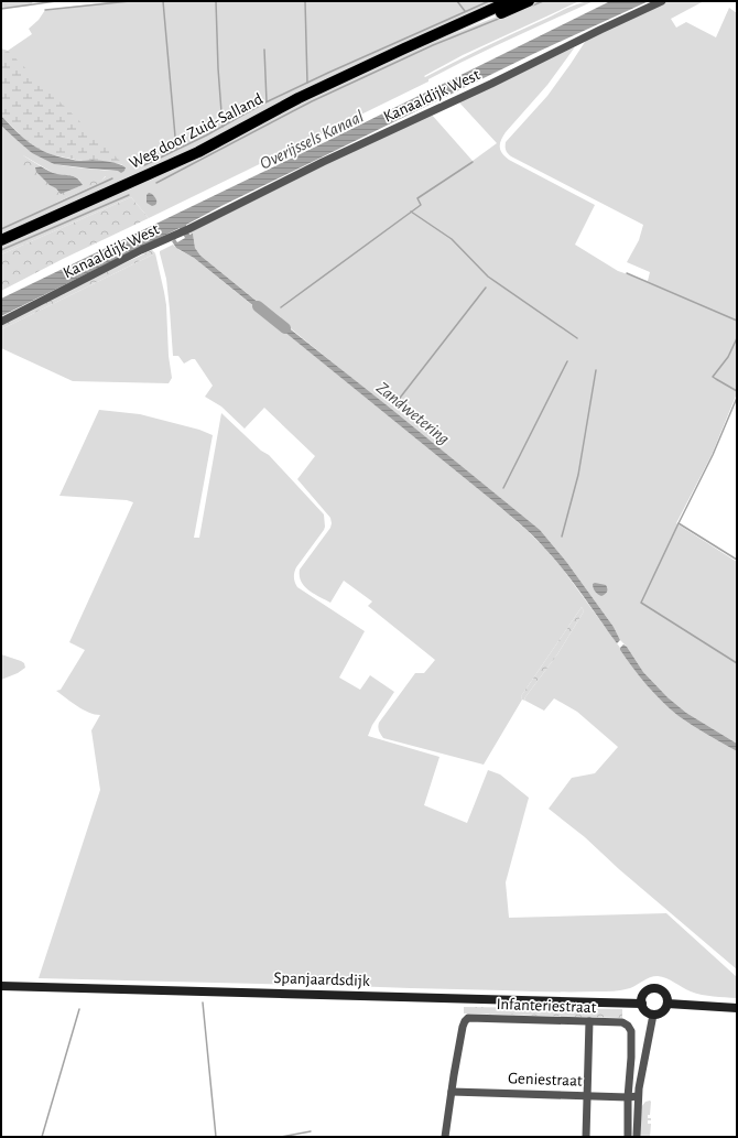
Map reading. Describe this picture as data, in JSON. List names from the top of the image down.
{
  "streets": {
    "main road": ["Weg door Zuid-Salland"],
    "street": [
      "Kanaaldijk West",
      "Spanjaardsdijk",
      "Infanteriestraat",
      "Geniestraat"
    ]
  },
  "crossings": [
    ["Infanteriestraat", "Geniestraat"]
  ],
  "water": ["Overijssels Kanaal", "Zandwetering"]
}
